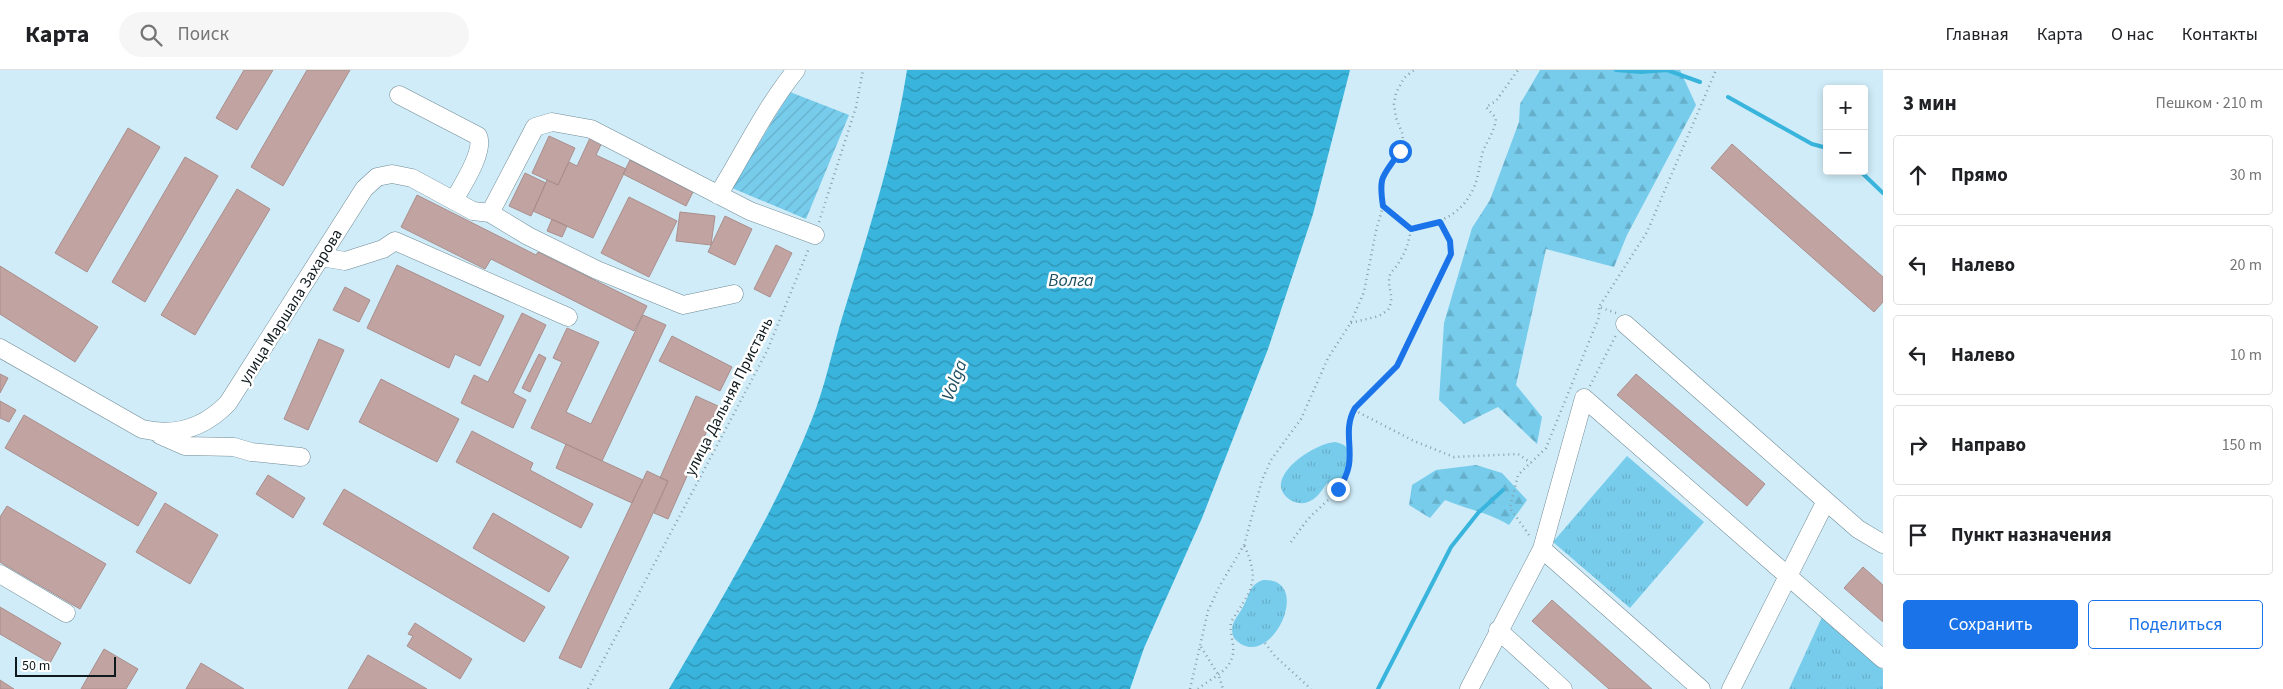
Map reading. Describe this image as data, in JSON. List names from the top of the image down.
{
  "streets": {
    "street": ["улица Маршала Захарова"],
    "path": ["улица Дальняя Пристань"]
  },
  "water": ["Волга", "Volga"],
  "scale_bar": "50 m",
  "page": {
    "header": "Карта",
    "search": "Поиск",
    "nav": [
      "Главная",
      "Карта",
      "О нас",
      "Контакты"
    ],
    "heading": ["3 мин", "Пешком · 210 m"],
    "map_buttons": ["+", "−"],
    "list": [
      ["Прямо", "30 m"],
      ["Налево", "20 m"],
      ["Налево", "10 m"],
      ["Направо", "150 m"],
      "Пункт назначения"
    ],
    "buttons": ["Сохранить", "Поделиться"],
    "scale": "50 m"
  }
}
